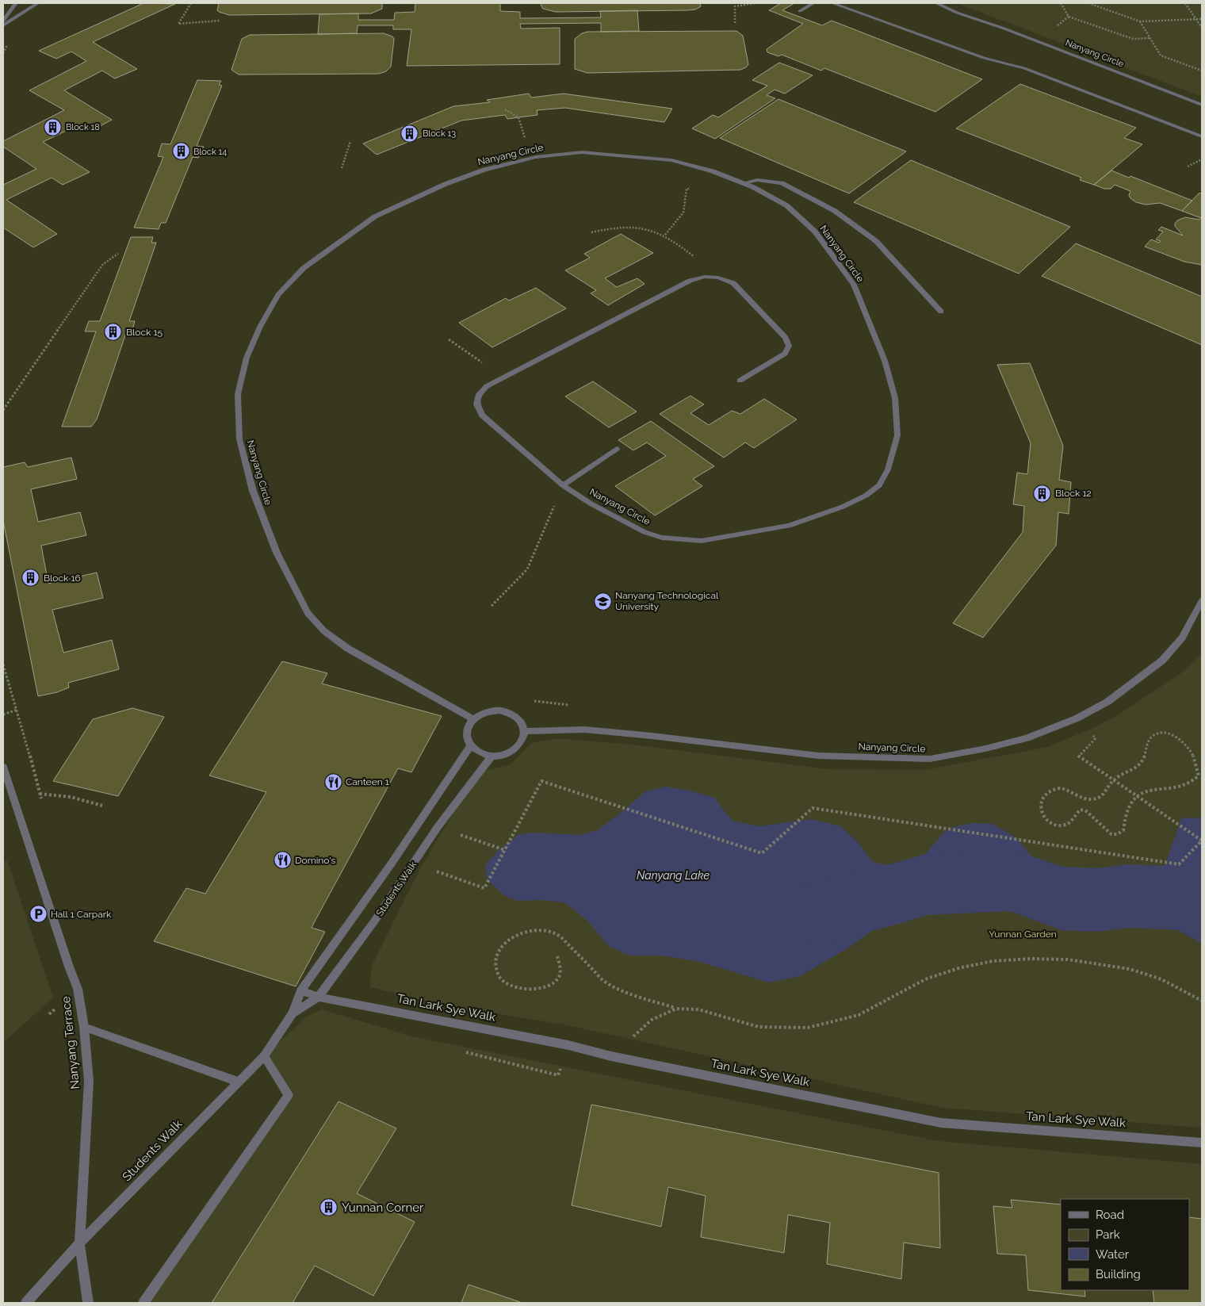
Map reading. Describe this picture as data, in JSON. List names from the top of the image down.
{
  "streets": {
    "street": [
      "Nanyang Circle",
      "Students Walk",
      "Tan Lark Sye Walk",
      "Nanyang Terrace"
    ]
  },
  "crossings": [
    ["Nanyang Circle", "Students Walk"],
    ["Students Walk", "Tan Lark Sye Walk"],
    ["Students Walk", "Nanyang Terrace"]
  ],
  "water": ["Nanyang Lake"],
  "parks": ["Yunnan Garden"],
  "places": {
    "building": [
      "Block 18",
      "Block 13",
      "Block 14",
      "Block 15",
      "Block 12",
      "Block 16",
      "Yunnan Corner"
    ],
    "school or university": ["Nanyang Technological University"],
    "restaurant": ["Canteen 1", "Domino's"],
    "parking": ["Hall 1 Carpark"]
  },
  "legend": [
    "Road",
    "Park",
    "Water",
    "Building"
  ]
}
